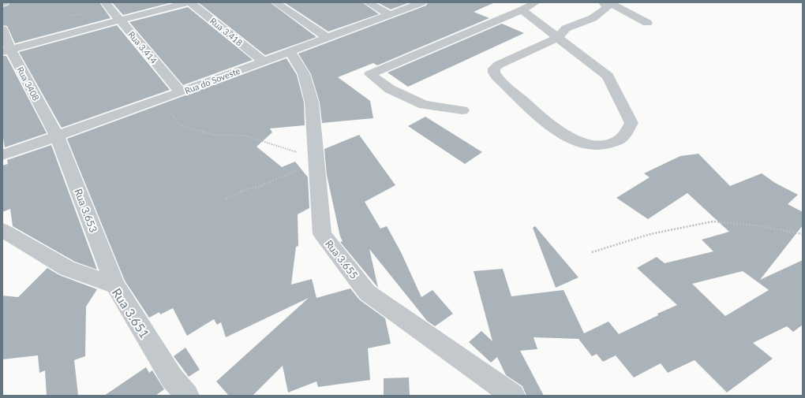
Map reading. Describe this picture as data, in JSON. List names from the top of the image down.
{
  "streets": {
    "street": [
      "Rua 3.418",
      "Rua 3.414",
      "Rua do Soveste",
      "Rua 3408",
      "Rua 3.653",
      "Rua 3.655",
      "Rua 3.651"
    ]
  },
  "crossings": [
    ["Rua 3.418", "Rua do Soveste"],
    ["Rua 3.414", "Rua do Soveste"],
    ["Rua do Soveste", "Rua 3408"],
    ["Rua do Soveste", "Rua 3.653"],
    ["Rua do Soveste", "Rua 3.655"],
    ["Rua 3408", "Rua 3.653"],
    ["Rua 3.653", "Rua 3.651"]
  ]
}
